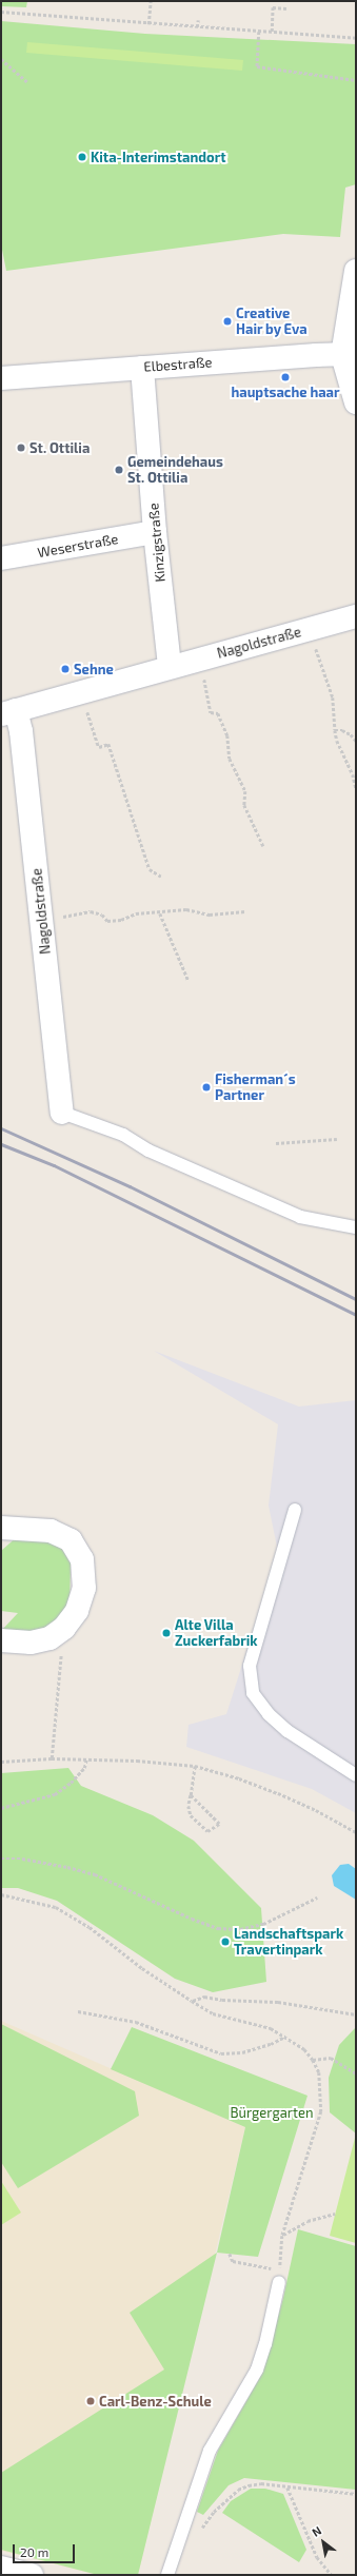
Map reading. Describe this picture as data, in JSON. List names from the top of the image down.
{
  "streets": {
    "street": [
      "Elbestraße",
      "Kinzigstraße",
      "Weserstraße",
      "Nagoldstraße"
    ]
  },
  "crossings": [
    ["Elbestraße", "Kinzigstraße"],
    ["Kinzigstraße", "Weserstraße"],
    ["Kinzigstraße", "Nagoldstraße"]
  ],
  "parks": ["Bürgergarten"],
  "places": [
    "Kita-Interimstandort",
    "Creative Hair by Eva",
    "hauptsache haar",
    "St. Ottilia",
    "Gemeindehaus St. Ottilia",
    "Sehne",
    "Fisherman´s Partner",
    "Alte Villa Zuckerfabrik",
    "Landschaftspark Travertinpark",
    "Carl-Benz-Schule"
  ],
  "scale_bar": "20 m",
  "north": "top left"
}
